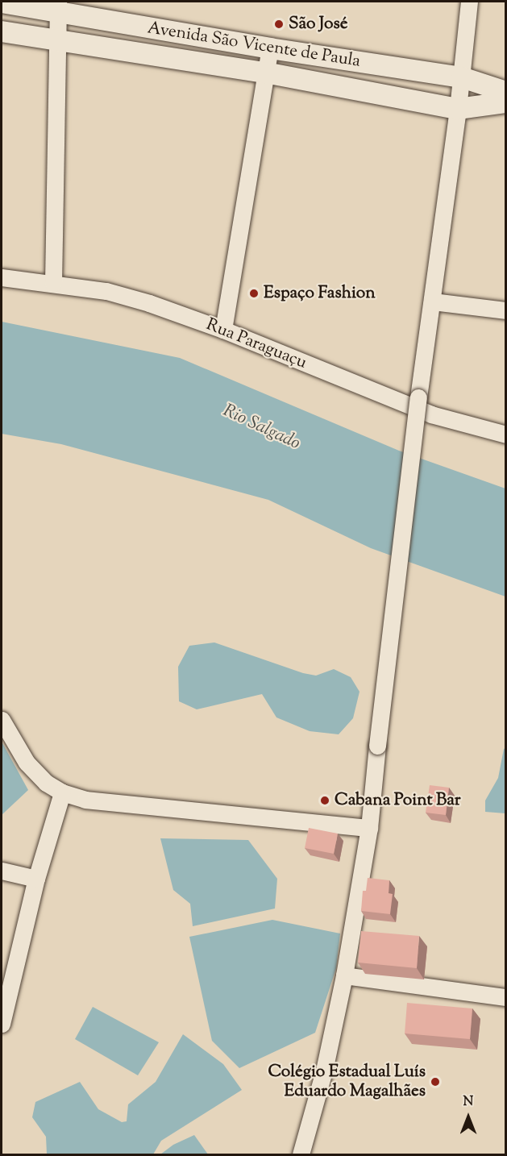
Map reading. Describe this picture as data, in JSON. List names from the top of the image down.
{
  "streets": {
    "street": ["Avenida São Vicente de Paula", "Rua Paraguaçu"]
  },
  "water": ["Rio Salgado"],
  "places": [
    "São José",
    "Espaço Fashion",
    "Cabana Point Bar",
    "Colégio Estadual Luís Eduardo Magalhães"
  ],
  "north": "top"
}
